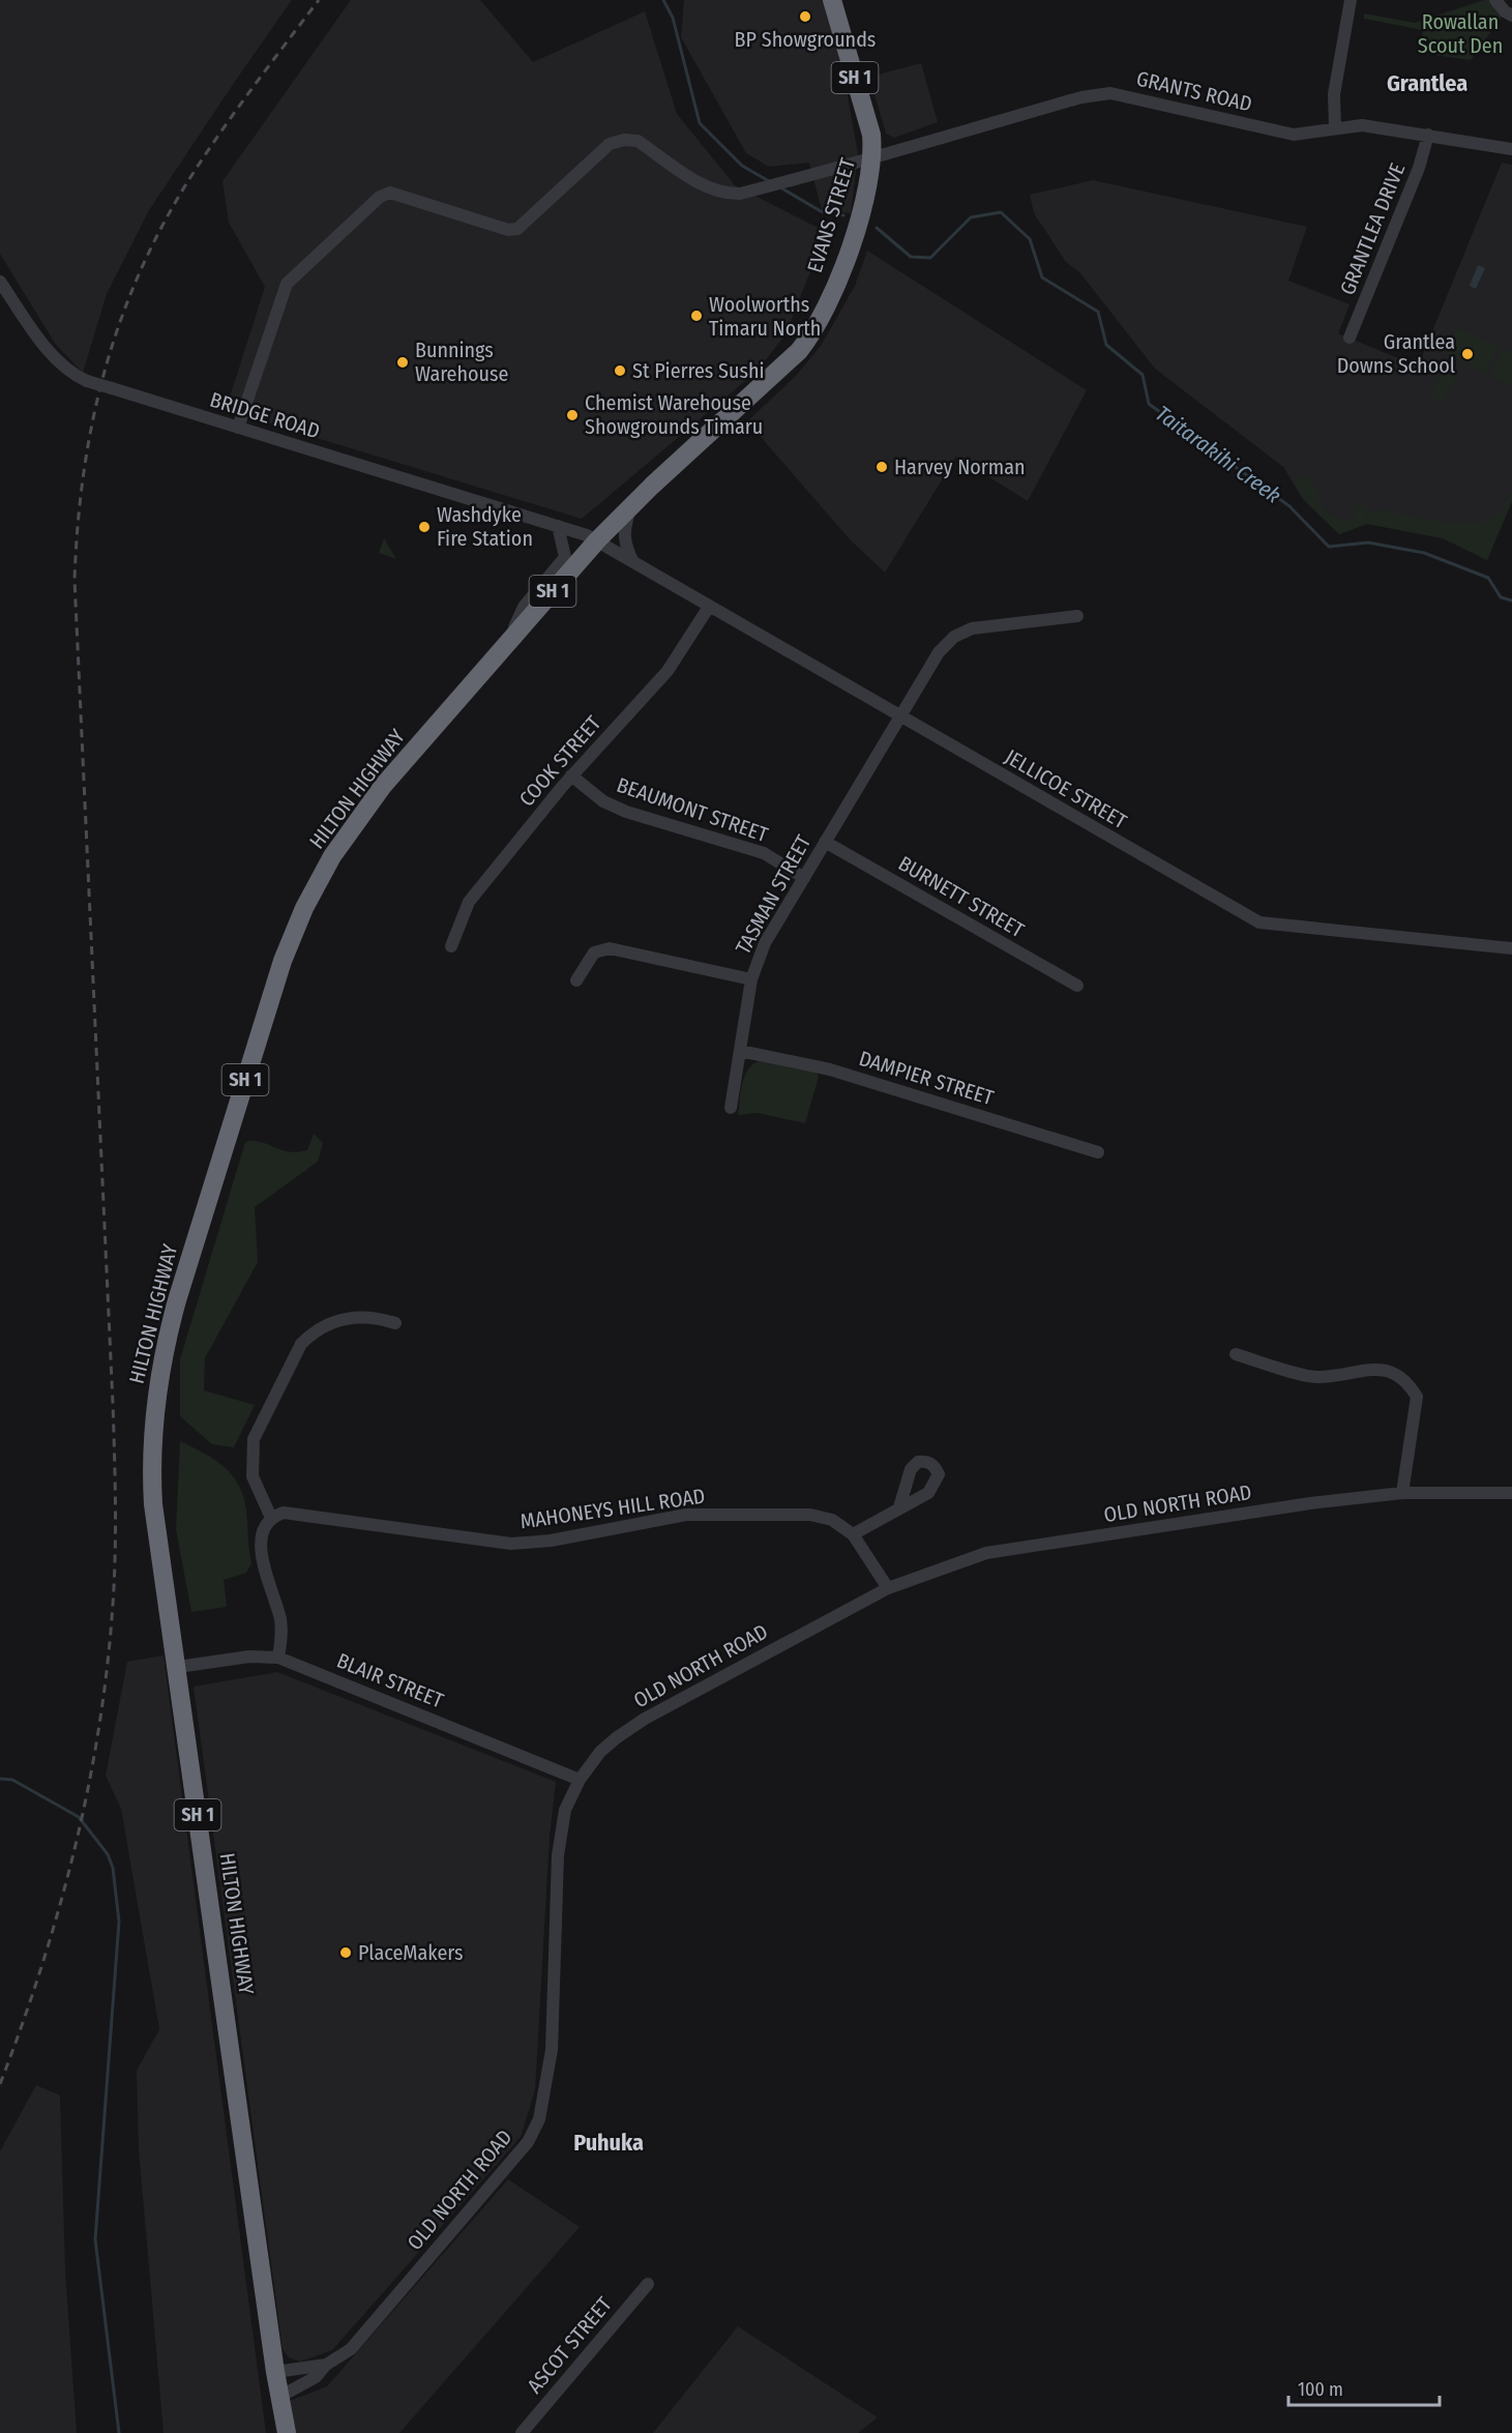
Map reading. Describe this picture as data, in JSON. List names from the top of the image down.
{
  "streets": {
    "highway": ["SH 1", "EVANS STREET", "HILTON HIGHWAY"],
    "street": [
      "GRANTS ROAD",
      "GRANTLEA DRIVE",
      "BRIDGE ROAD",
      "COOK STREET",
      "JELLICOE STREET",
      "BEAUMONT STREET",
      "TASMAN STREET",
      "BURNETT STREET",
      "DAMPIER STREET",
      "OLD NORTH ROAD",
      "MAHONEYS HILL ROAD",
      "BLAIR STREET",
      "ASCOT STREET"
    ]
  },
  "crossings": [
    ["GRANTS ROAD", "EVANS STREET"],
    ["GRANTS ROAD", "GRANTLEA DRIVE"],
    ["GRANTS ROAD", "BRIDGE ROAD"],
    ["EVANS STREET", "BRIDGE ROAD"],
    ["EVANS STREET", "HILTON HIGHWAY"],
    ["EVANS STREET", "JELLICOE STREET"],
    ["BRIDGE ROAD", "HILTON HIGHWAY"],
    ["BRIDGE ROAD", "JELLICOE STREET"],
    ["COOK STREET", "JELLICOE STREET"],
    ["COOK STREET", "BEAUMONT STREET"],
    ["HILTON HIGHWAY", "JELLICOE STREET"],
    ["HILTON HIGHWAY", "OLD NORTH ROAD"],
    ["HILTON HIGHWAY", "BLAIR STREET"],
    ["JELLICOE STREET", "TASMAN STREET"],
    ["BEAUMONT STREET", "TASMAN STREET"],
    ["TASMAN STREET", "BURNETT STREET"],
    ["TASMAN STREET", "DAMPIER STREET"],
    ["OLD NORTH ROAD", "MAHONEYS HILL ROAD"],
    ["OLD NORTH ROAD", "BLAIR STREET"]
  ],
  "districts": ["Grantlea", "Puhuka"],
  "water": ["Taitarakihi Creek"],
  "parks": ["Rowallan Scout Den"],
  "places": [
    "BP Showgrounds",
    "Woolworths Timaru North",
    "Grantlea Downs School",
    "Bunnings Warehouse",
    "St Pierres Sushi",
    "Chemist Warehouse Showgrounds Timaru",
    "Harvey Norman",
    "Washdyke Fire Station",
    "PlaceMakers"
  ],
  "scale_bar": "100 m"
}
